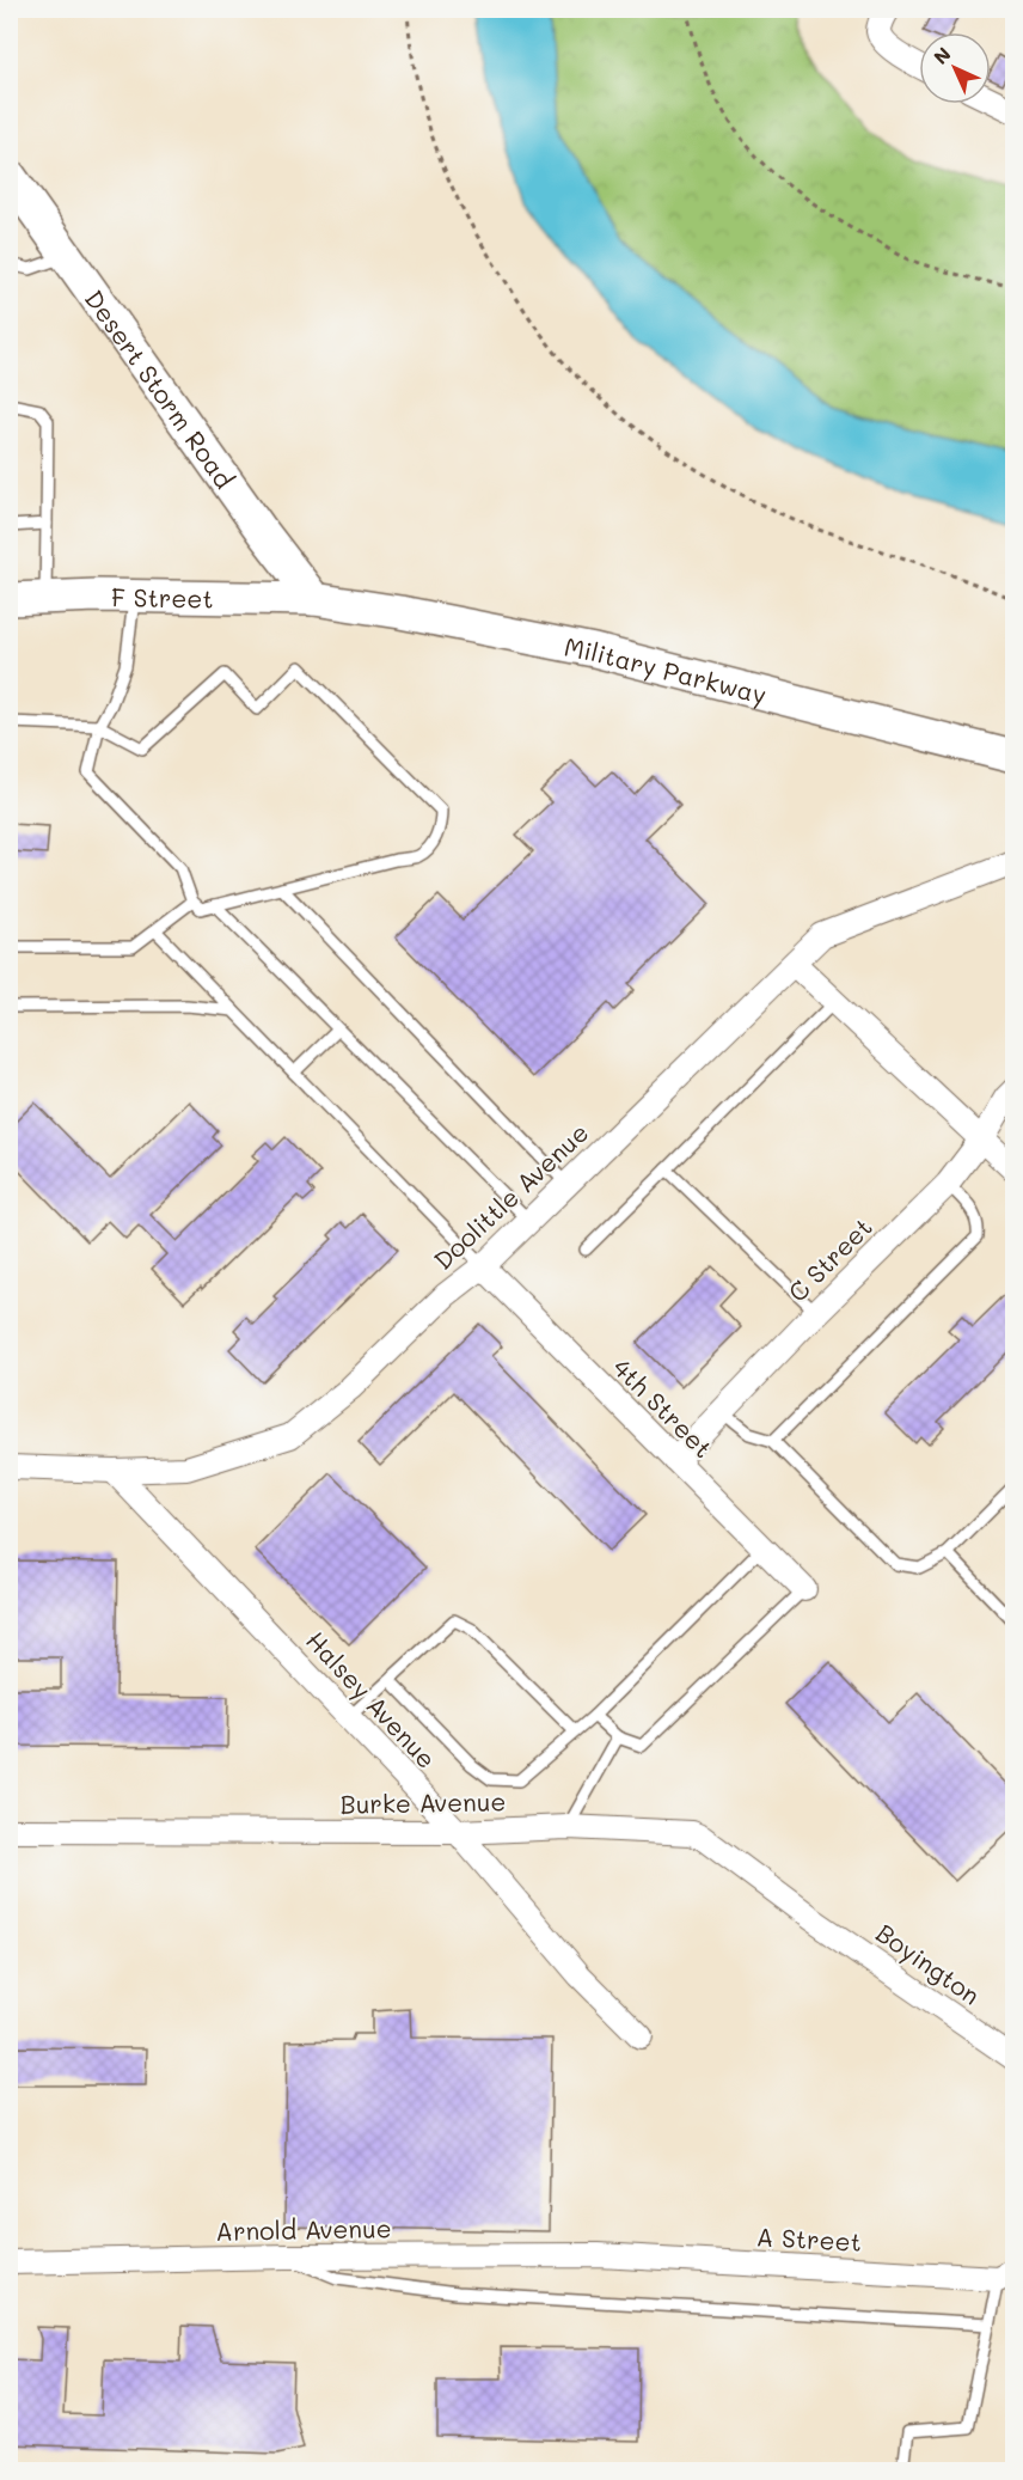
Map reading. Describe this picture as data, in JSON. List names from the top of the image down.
{
  "streets": {
    "street": [
      "Desert Storm Road",
      "F Street",
      "Military Parkway",
      "Doolittle Avenue",
      "C Street",
      "4th Street",
      "Halsey Avenue",
      "Burke Avenue",
      "Boyington",
      "Arnold Avenue",
      "A Street"
    ]
  },
  "crossings": [
    ["Desert Storm Road", "F Street"],
    ["Desert Storm Road", "Military Parkway"],
    ["F Street", "Military Parkway"],
    ["Doolittle Avenue", "4th Street"],
    ["Doolittle Avenue", "Halsey Avenue"],
    ["C Street", "4th Street"],
    ["Halsey Avenue", "Burke Avenue"],
    ["Burke Avenue", "Boyington"],
    ["Arnold Avenue", "A Street"]
  ],
  "north": "top left"
}
